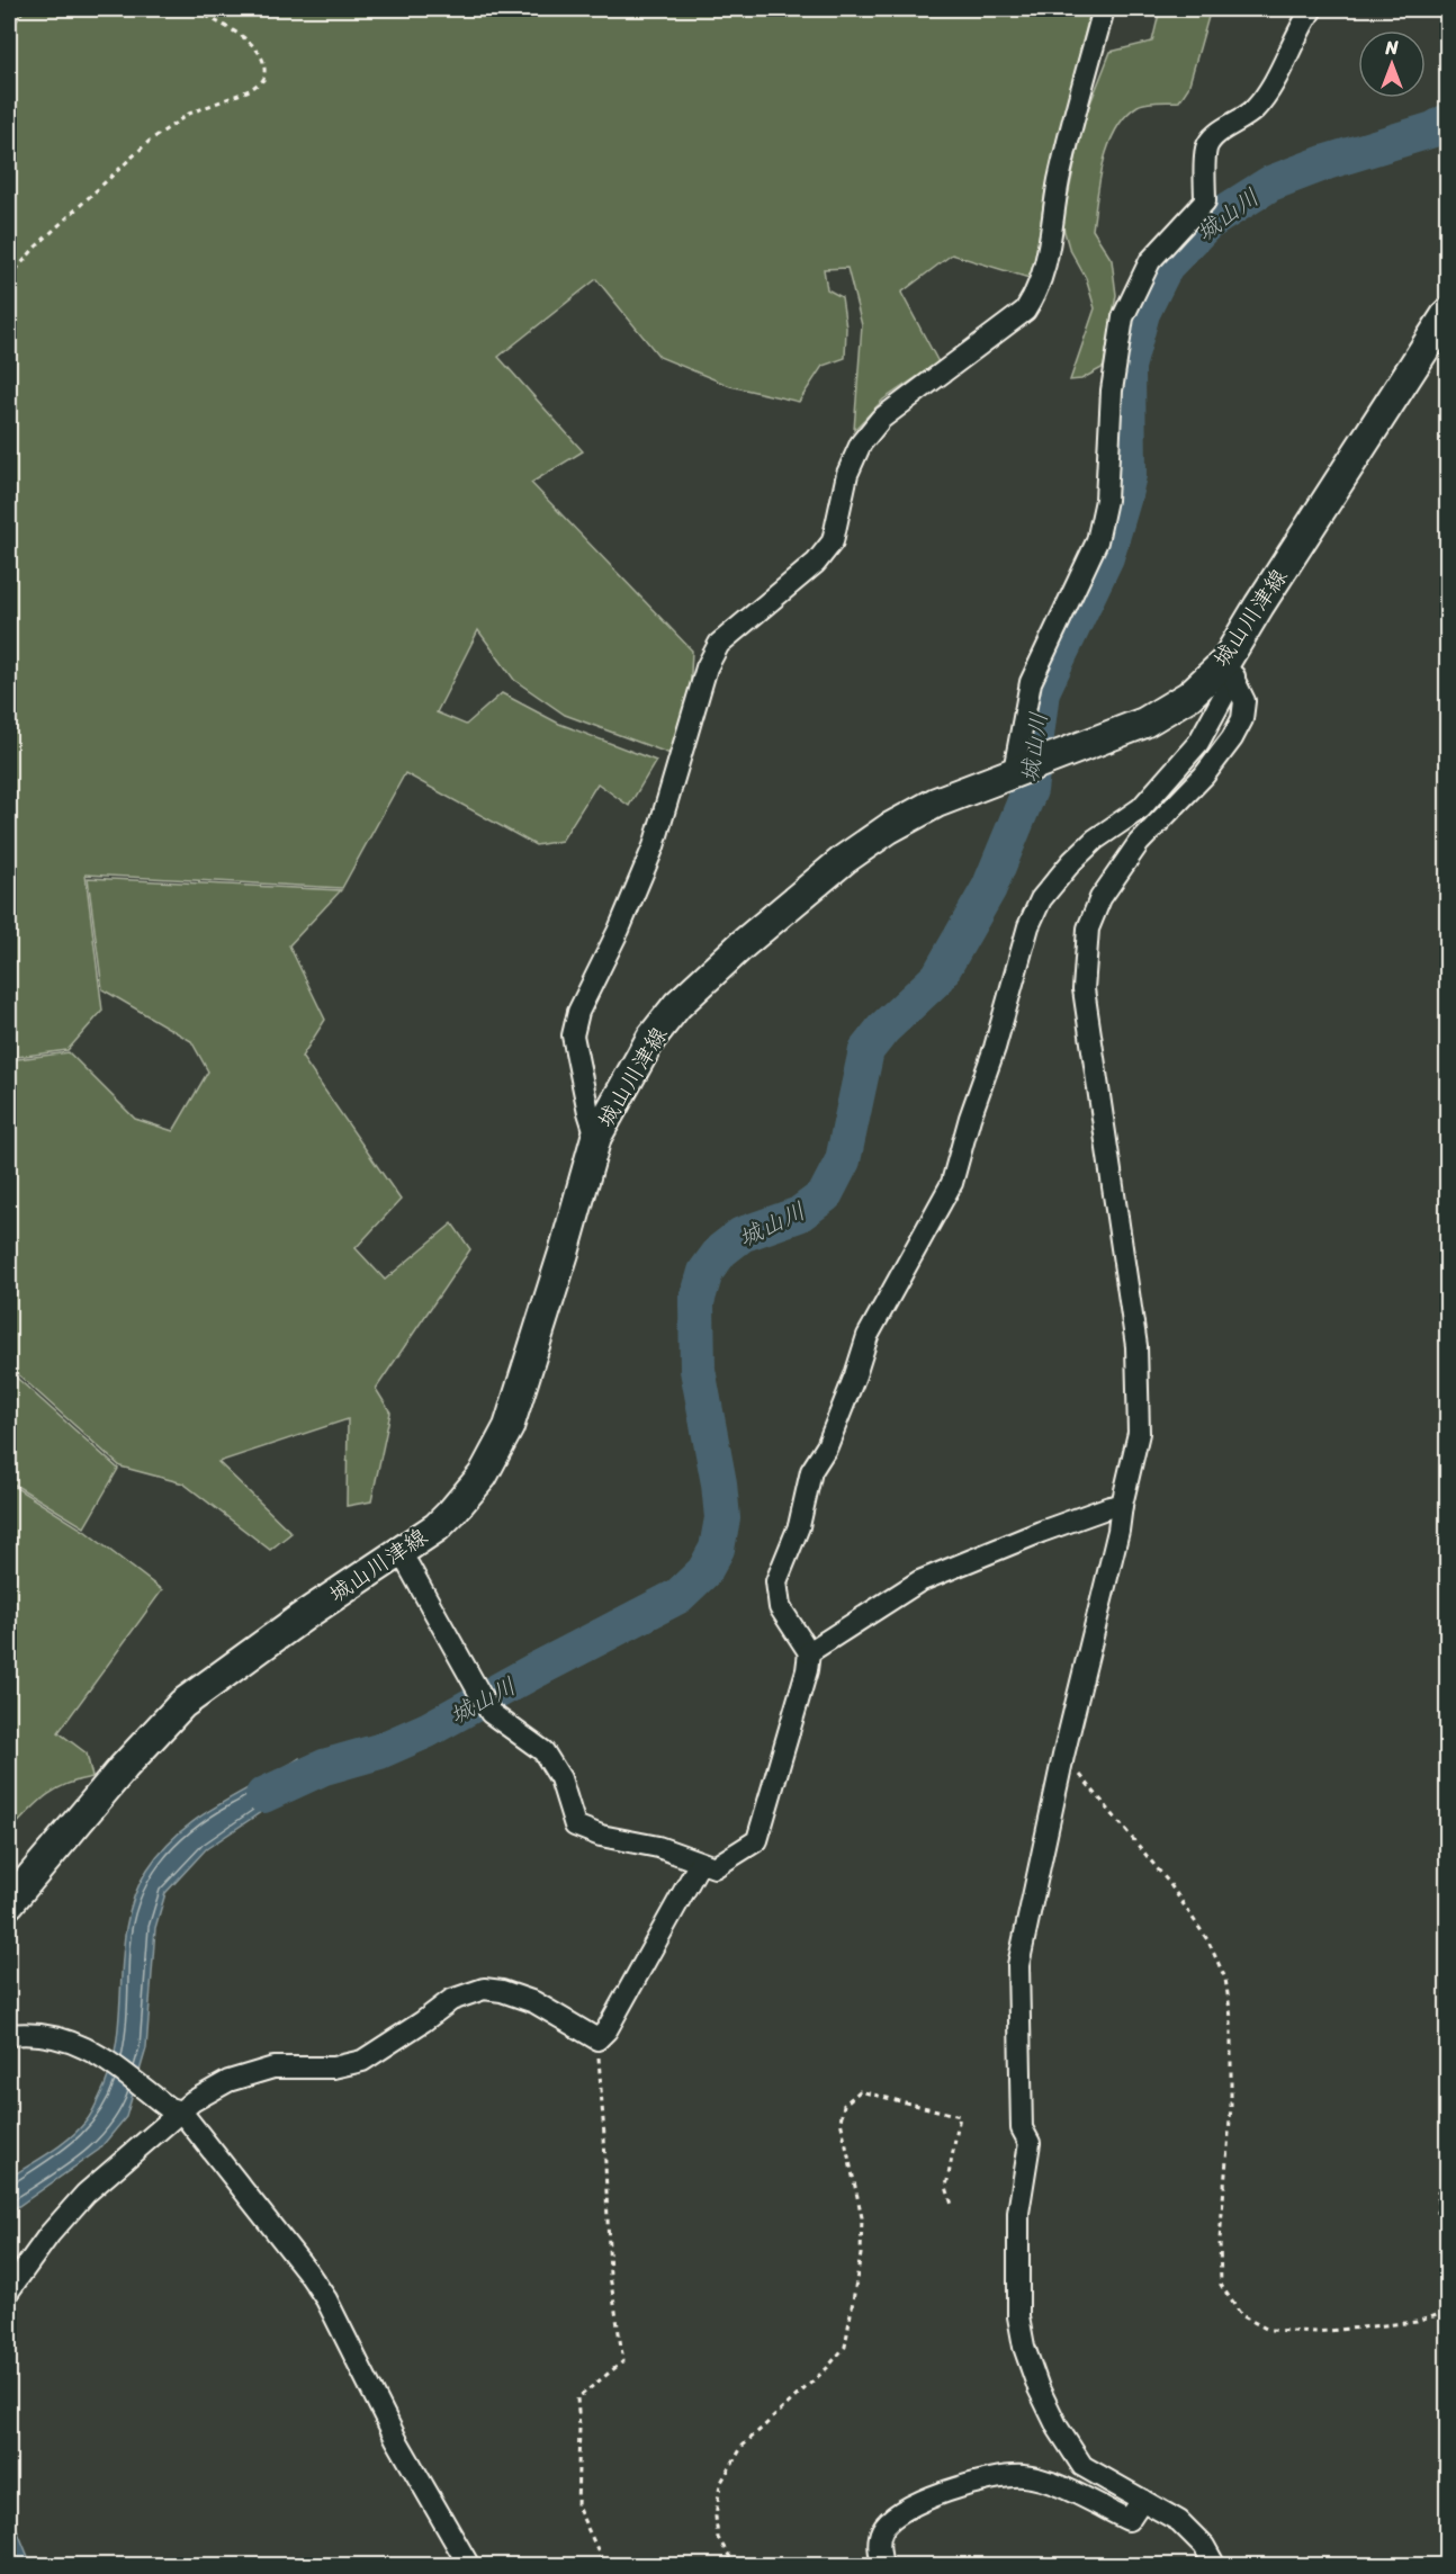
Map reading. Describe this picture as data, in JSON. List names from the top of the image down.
{
  "streets": {
    "main road": ["城山川津線"]
  },
  "water": ["城山川"],
  "north": "top"
}
